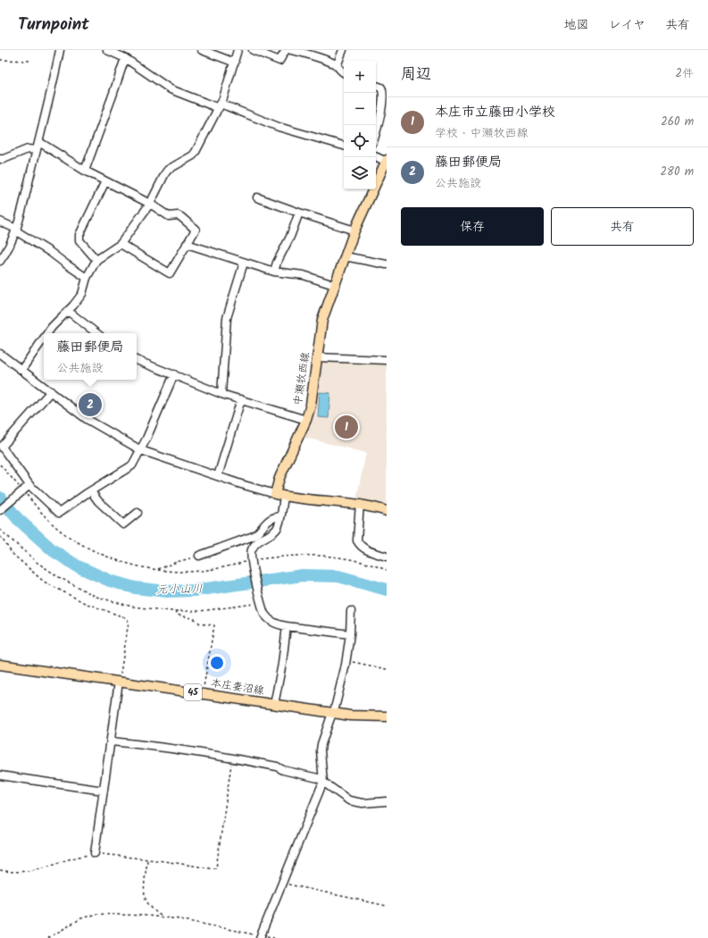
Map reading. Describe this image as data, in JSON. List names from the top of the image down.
{
  "streets": {
    "main road": ["中瀬牧西線", "本庄妻沼線", "45"]
  },
  "water": ["元小山川"],
  "page": {
    "header": "Turnpoint",
    "nav": ["地図", "レイヤ", "共有"],
    "heading": ["周辺", "2件"],
    "map_buttons": ["+", "−"],
    "list": [
      {
        "mark": "1",
        "name": "本庄市立藤田小学校",
        "note": "学校 · 中瀬牧西線",
        "value": "260 m"
      },
      {
        "mark": "2",
        "name": "藤田郵便局",
        "note": "公共施設",
        "value": "280 m"
      }
    ],
    "buttons": ["保存", "共有"],
    "popup": ["藤田郵便局", "公共施設"],
    "pins": ["2", "1"]
  }
}
